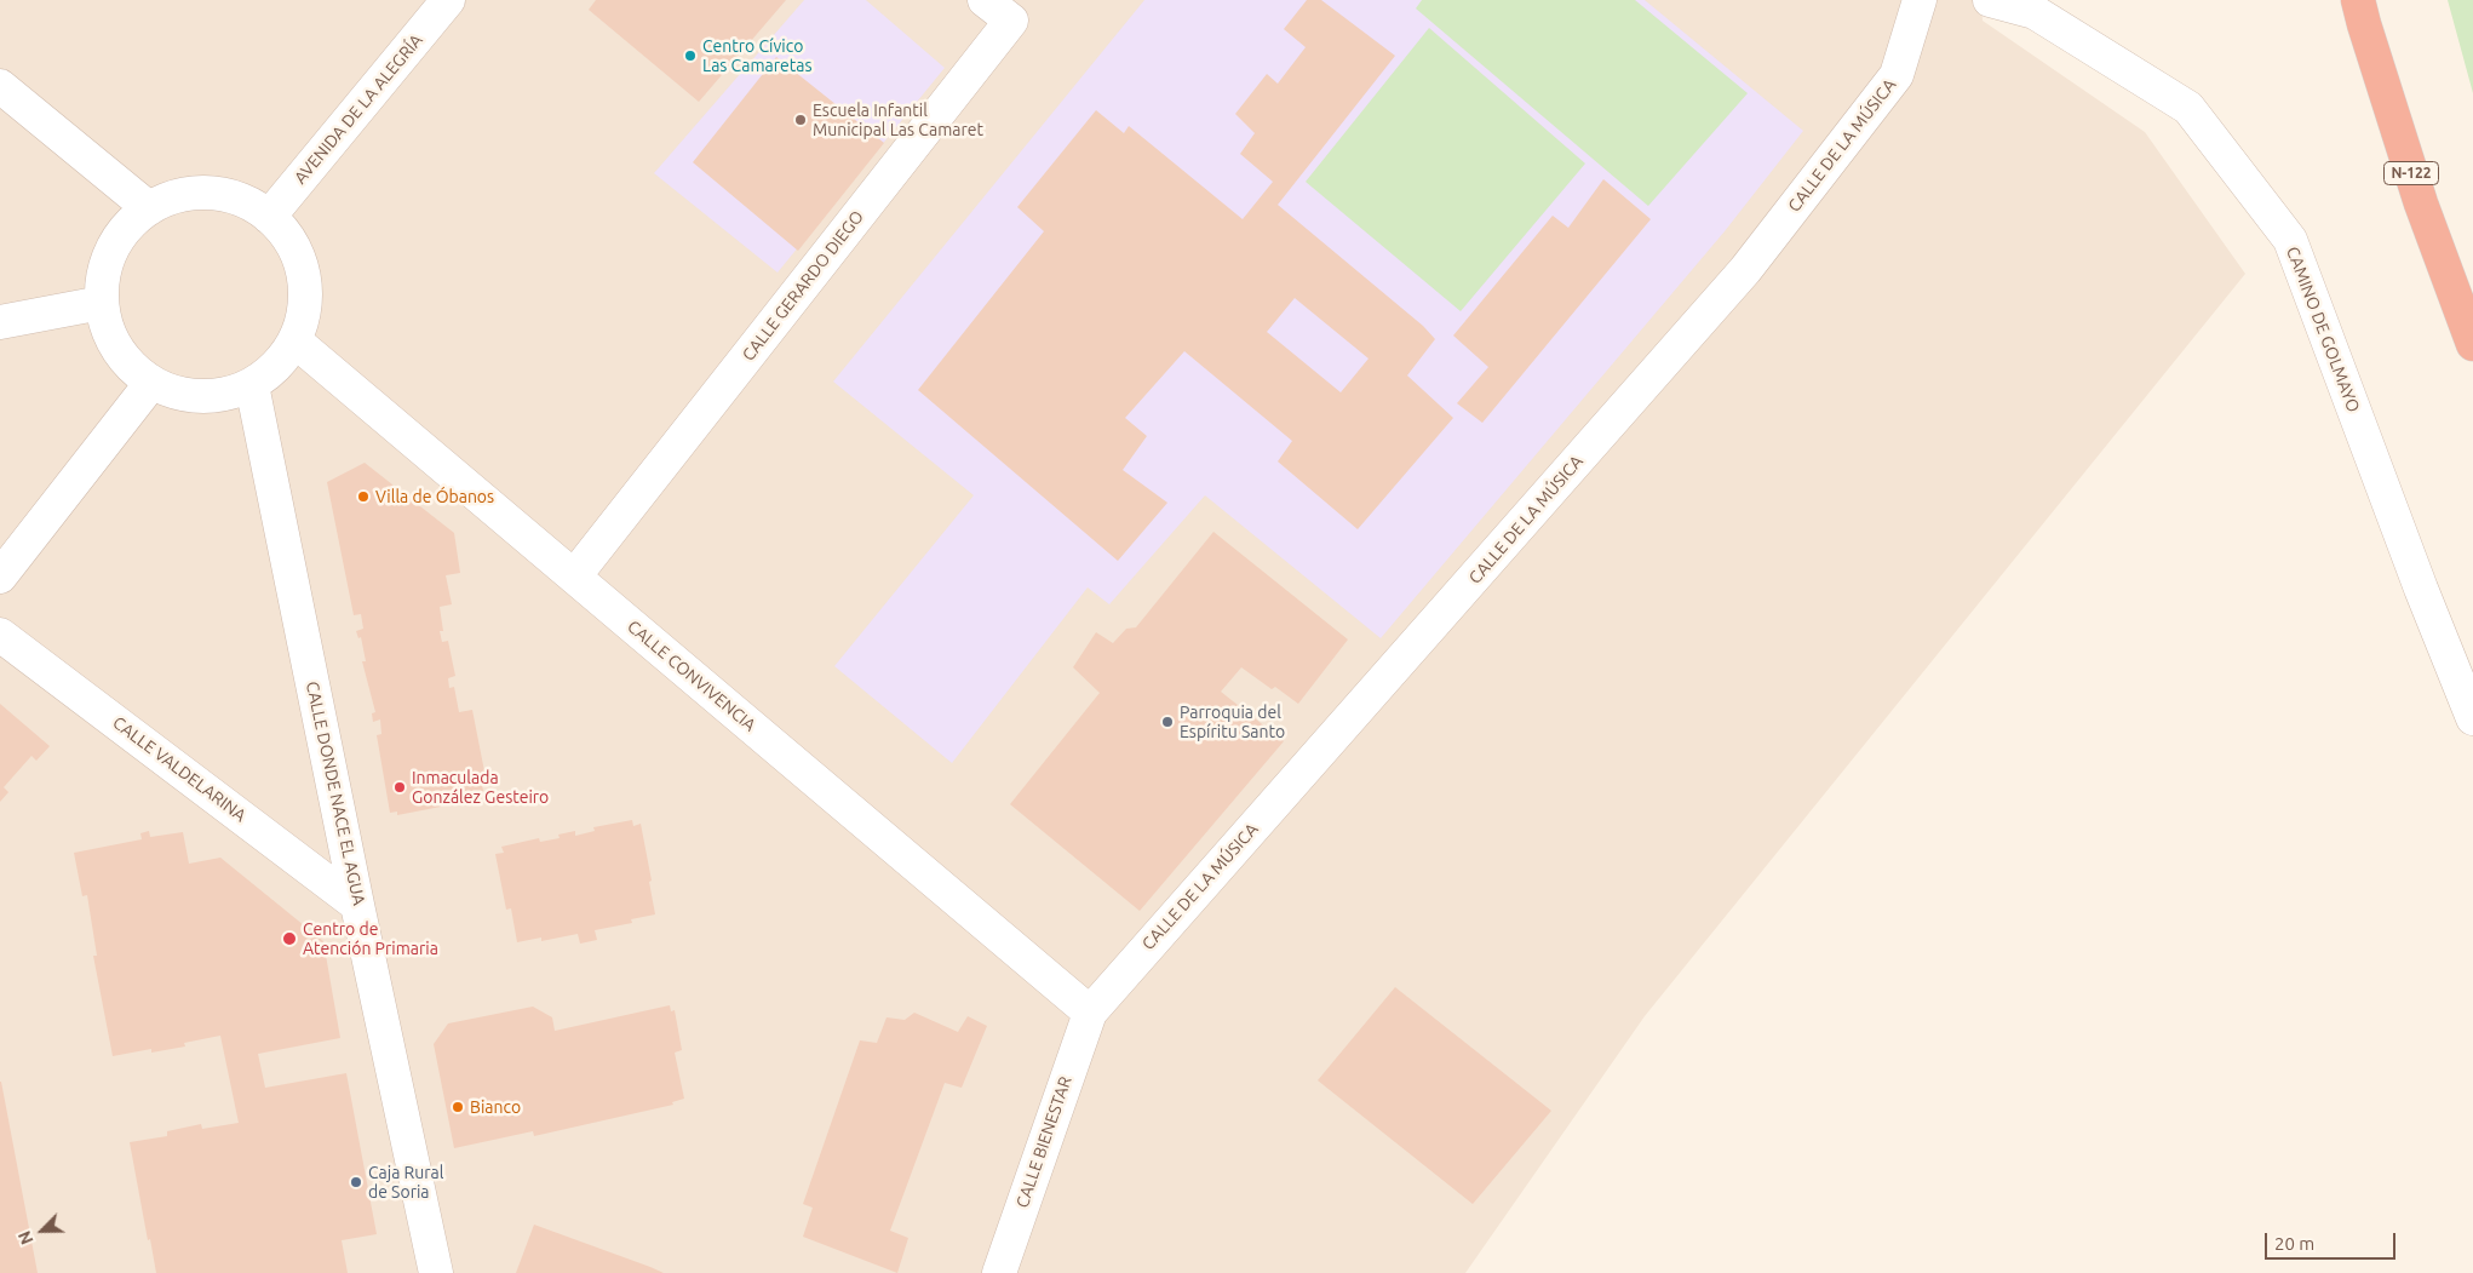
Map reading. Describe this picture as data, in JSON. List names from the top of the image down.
{
  "streets": {
    "highway": ["N-122"],
    "street": [
      "AVENIDA DE LA ALEGRÍA",
      "CALLE DE LA MÚSICA",
      "CALLE GERARDO DIEGO",
      "CAMINO DE GOLMAYO",
      "CALLE CONVIVENCIA",
      "CALLE VALDELARINA",
      "CALLE DONDE NACE EL AGUA",
      "CALLE BIENESTAR"
    ]
  },
  "crossings": [
    ["AVENIDA DE LA ALEGRÍA", "CALLE CONVIVENCIA"],
    ["AVENIDA DE LA ALEGRÍA", "CALLE DONDE NACE EL AGUA"],
    ["CALLE DE LA MÚSICA", "CALLE CONVIVENCIA"],
    ["CALLE DE LA MÚSICA", "CALLE BIENESTAR"],
    ["CALLE GERARDO DIEGO", "CALLE CONVIVENCIA"],
    ["CALLE CONVIVENCIA", "CALLE DONDE NACE EL AGUA"],
    ["CALLE CONVIVENCIA", "CALLE BIENESTAR"],
    ["CALLE VALDELARINA", "CALLE DONDE NACE EL AGUA"]
  ],
  "places": [
    "Centro Cívico Las Camaretas",
    "Escuela Infantil Municipal Las Camaret",
    "Villa de Óbanos",
    "Parroquia del Espíritu Santo",
    "Inmaculada González Gesteiro",
    "Centro de Atención Primaria",
    "Bianco",
    "Caja Rural de Soria"
  ],
  "scale_bar": "20 m",
  "north": "bottom left"
}
